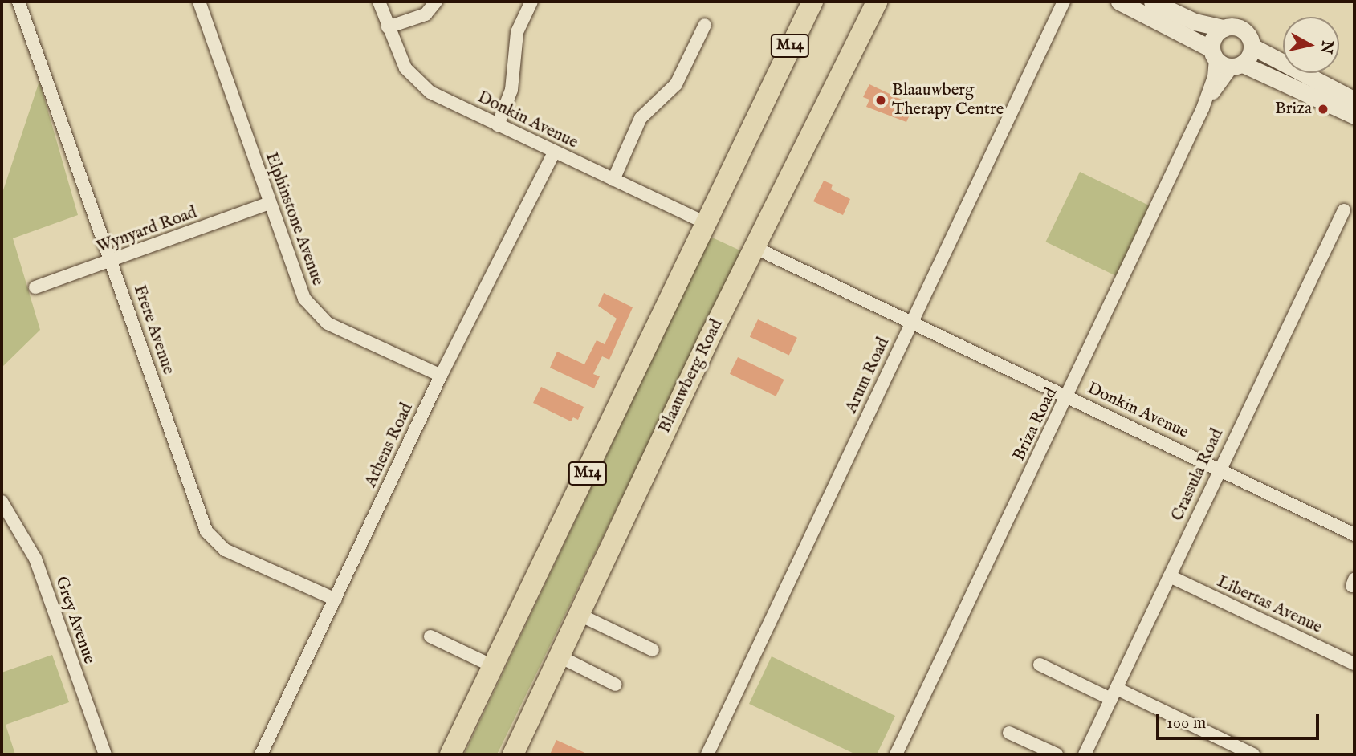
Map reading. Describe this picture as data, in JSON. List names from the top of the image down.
{
  "streets": {
    "main road": ["M14", "Blaauwberg Road"],
    "street": [
      "Donkin Avenue",
      "Elphinstone Avenue",
      "Wynyard Road",
      "Frere Avenue",
      "Arum Road",
      "Briza Road",
      "Athens Road",
      "Crassula Road",
      "Libertas Avenue",
      "Grey Avenue"
    ]
  },
  "crossings": [
    ["M14", "Donkin Avenue"],
    ["Donkin Avenue", "Arum Road"],
    ["Donkin Avenue", "Blaauwberg Road"],
    ["Donkin Avenue", "Briza Road"],
    ["Donkin Avenue", "Athens Road"],
    ["Donkin Avenue", "Crassula Road"],
    ["Elphinstone Avenue", "Wynyard Road"],
    ["Elphinstone Avenue", "Athens Road"],
    ["Wynyard Road", "Frere Avenue"],
    ["Frere Avenue", "Athens Road"],
    ["Crassula Road", "Libertas Avenue"]
  ],
  "places": ["Blaauwberg Therapy Centre", "Briza"],
  "scale_bar": "100 m",
  "north": "right"
}
